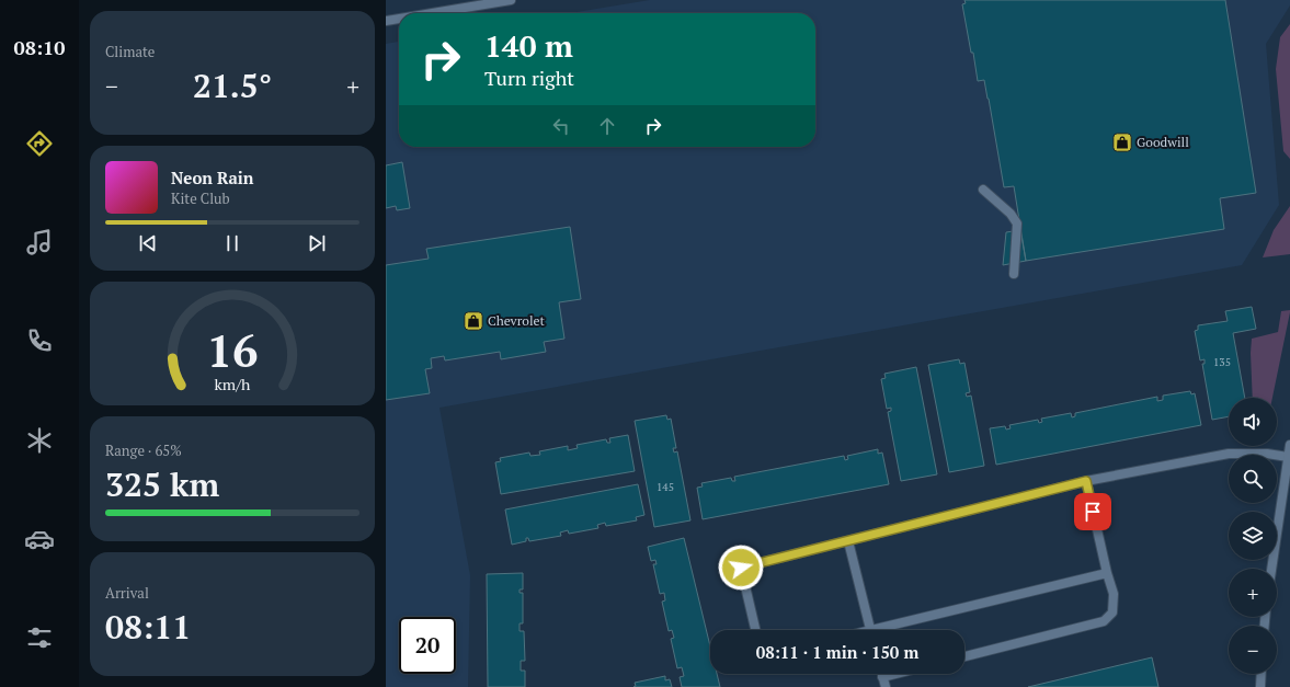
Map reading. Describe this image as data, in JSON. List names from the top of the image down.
{
  "places": {
    "shop": ["Goodwill", "Chevrolet"]
  },
  "house_numbers": ["135", "145"],
  "page": {
    "tabs": "08:10",
    "tile": [
      "Climate",
      ["Range · 65%", "325 km"],
      ["Arrival", "08:11"]
    ],
    "turn": ["140 m", "Turn right"],
    "heat": ["−", "21.5°", "+"],
    "song": ["Neon Rain", "Kite Club"],
    "map_buttons": ["+", "−"],
    "limit": "20",
    "trip": "08:11 · 1 min · 150 m",
    "gauge": ["16", "km/h"]
  }
}
